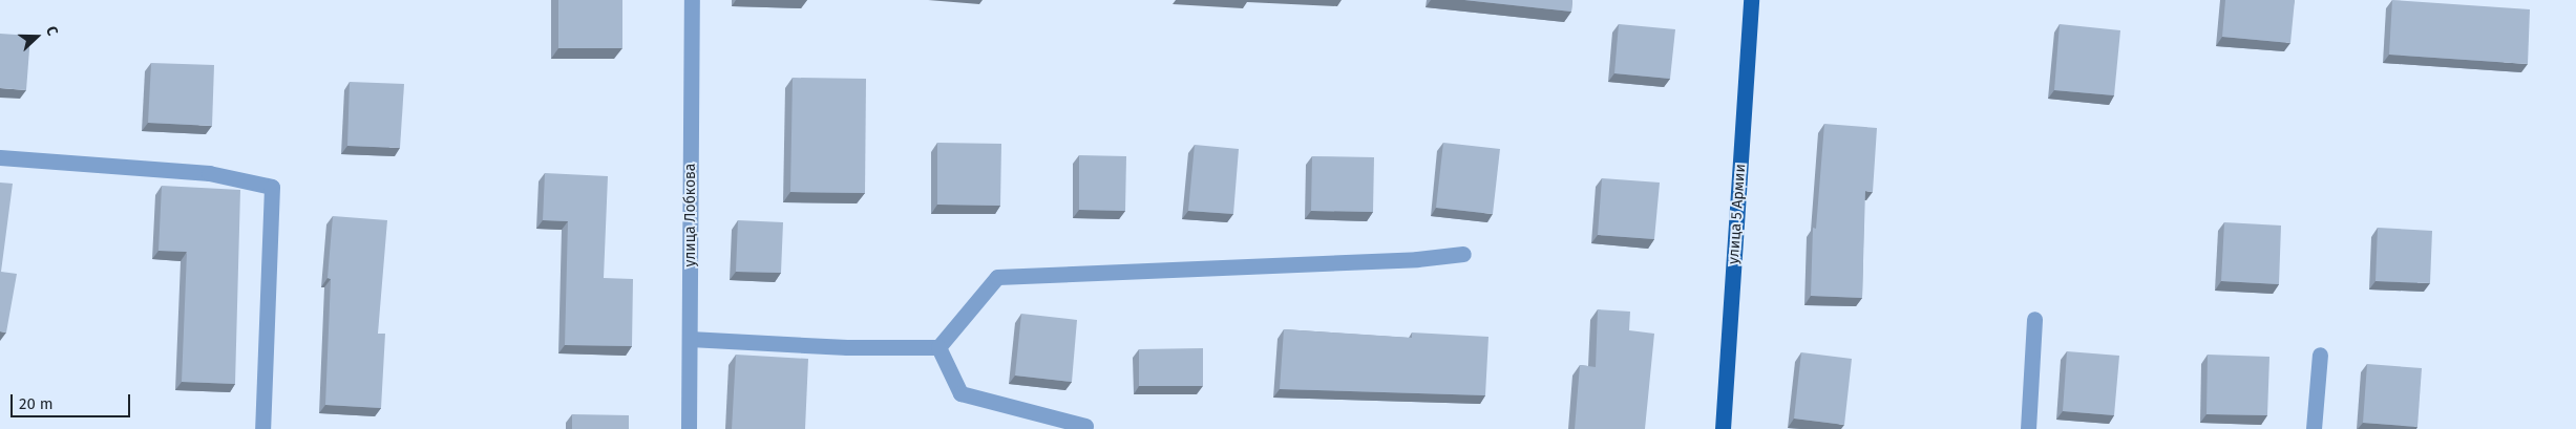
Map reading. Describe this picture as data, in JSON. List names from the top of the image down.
{
  "streets": {
    "main road": ["улица 5 Армии"],
    "street": ["улица Лобкова"]
  },
  "scale_bar": "20 m",
  "north": "right"
}
